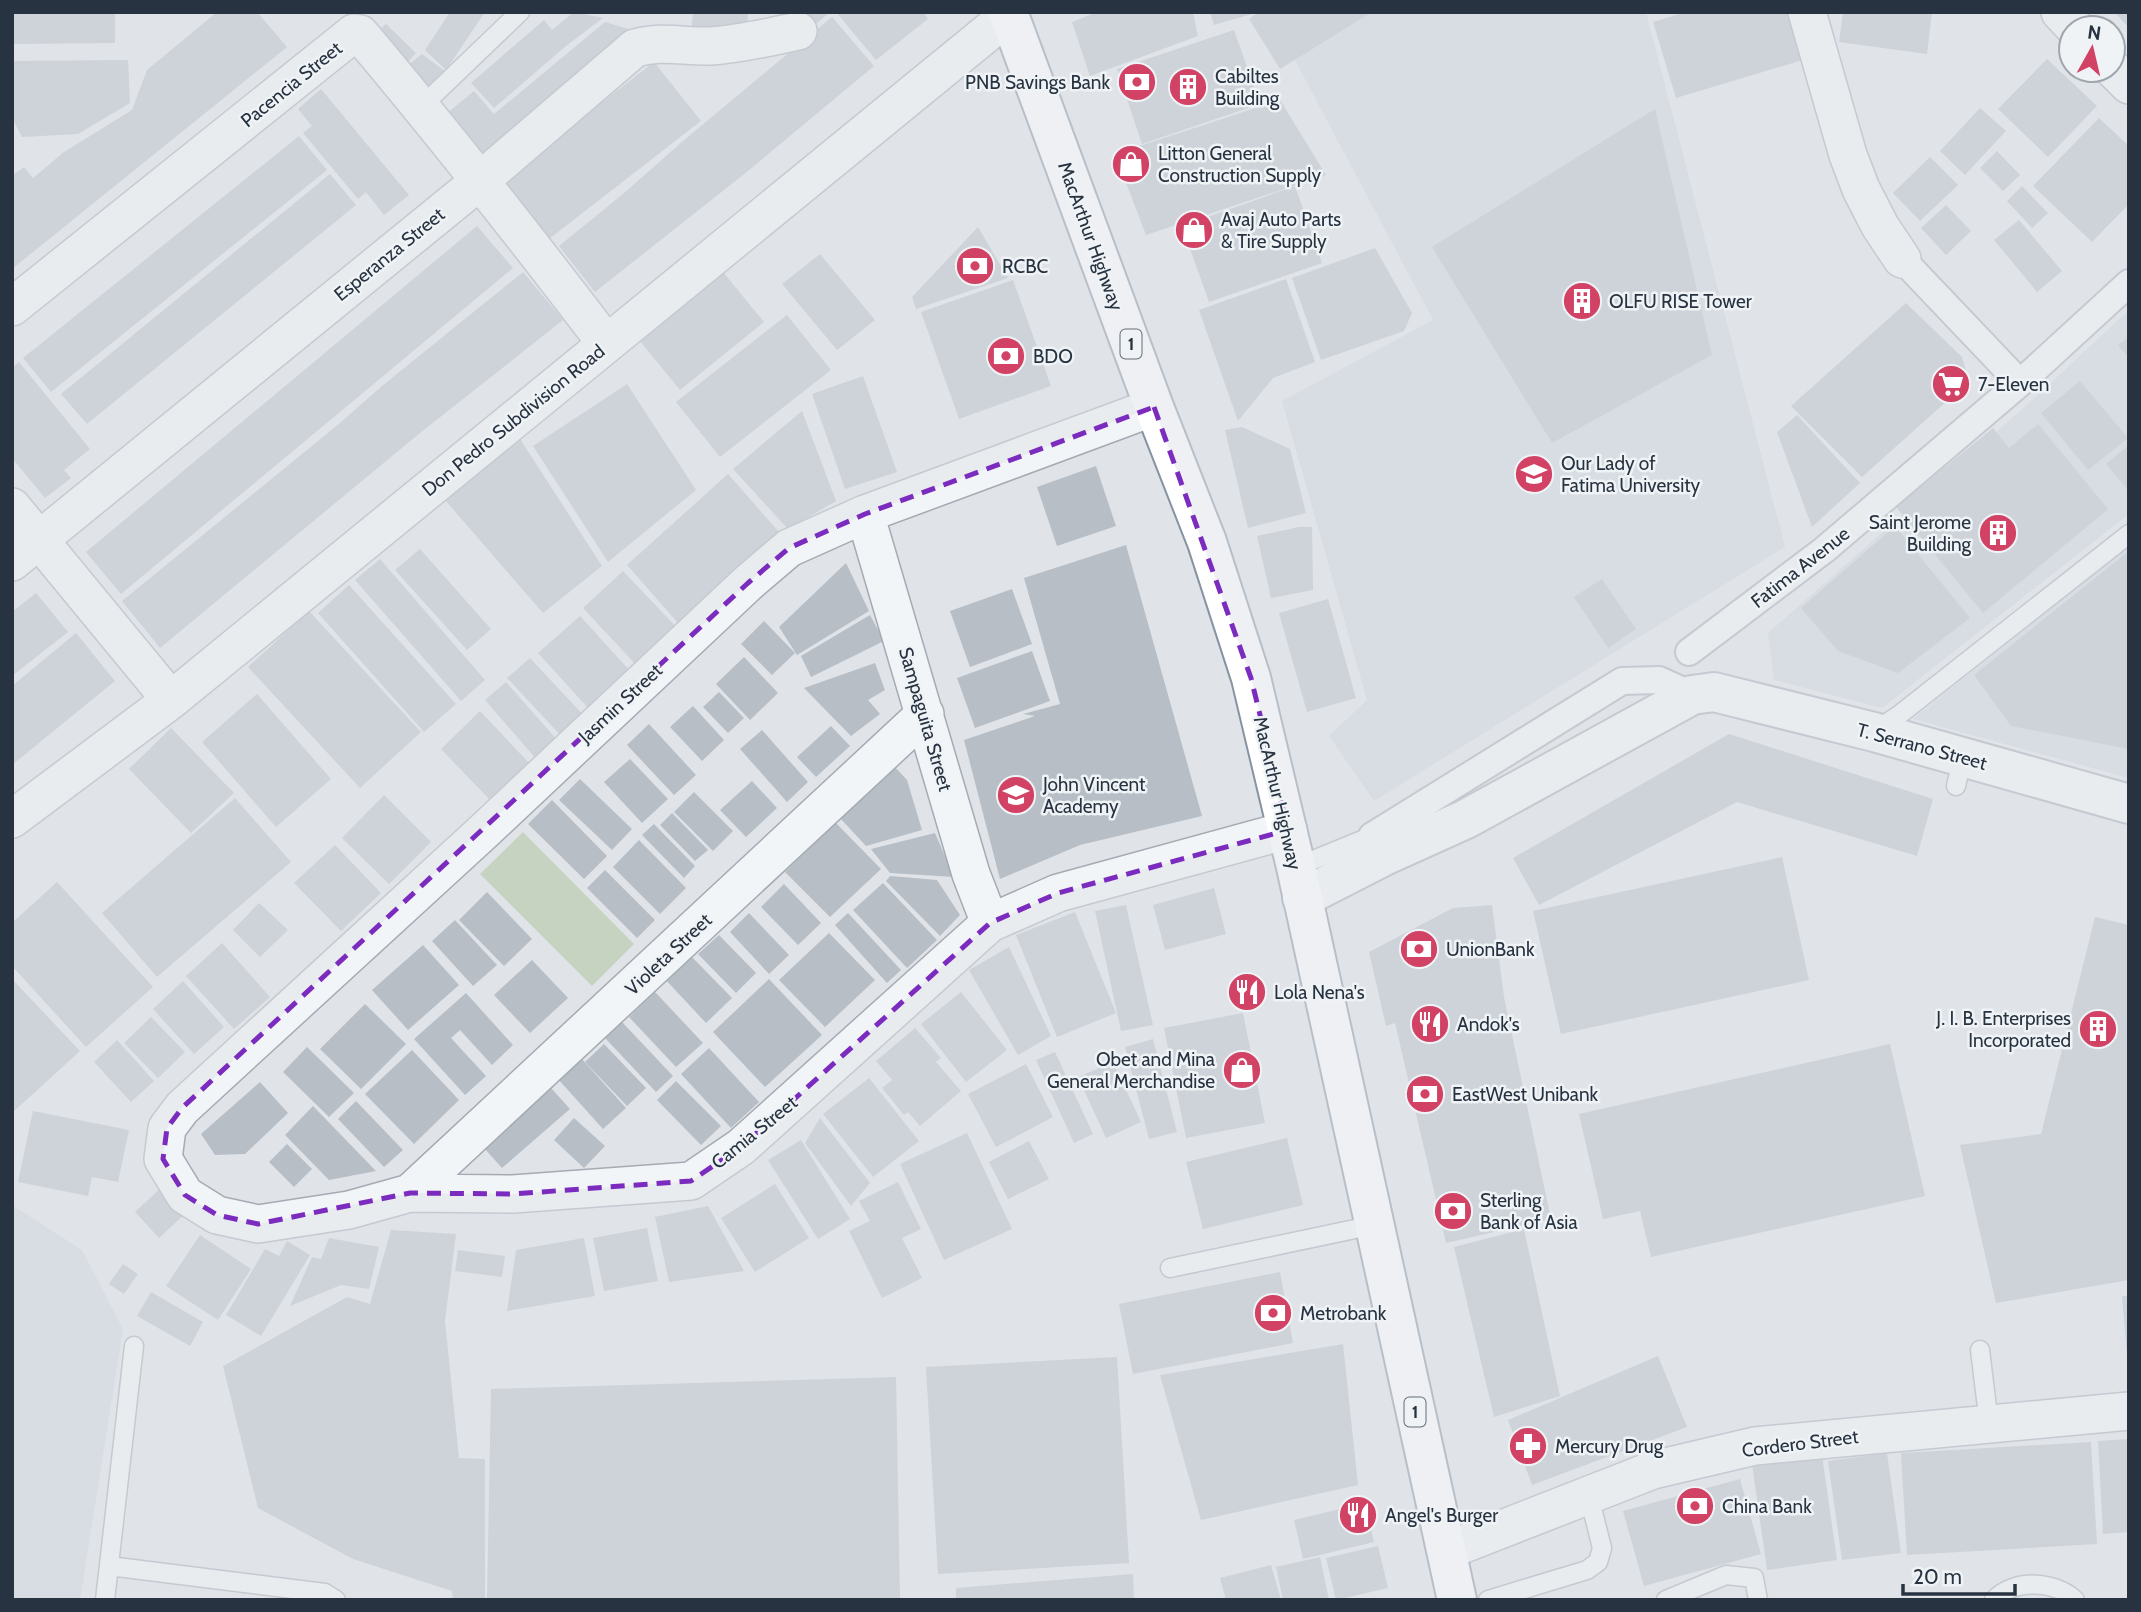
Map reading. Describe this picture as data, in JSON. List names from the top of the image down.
{
  "streets": {
    "highway": ["MacArthur Highway", "1"],
    "street": [
      "Pacencia Street",
      "Esperanza Street",
      "Don Pedro Subdivision Road",
      "Fatima Avenue",
      "Jasmin Street",
      "Sampaguita Street",
      "T. Serrano Street",
      "Violeta Street",
      "Camia Street",
      "Cordero Street"
    ]
  },
  "crossings": [
    ["Pacencia Street", "Esperanza Street"],
    ["Pacencia Street", "Don Pedro Subdivision Road"],
    ["MacArthur Highway", "Don Pedro Subdivision Road"],
    ["MacArthur Highway", "Jasmin Street"],
    ["MacArthur Highway", "Camia Street"],
    ["MacArthur Highway", "Cordero Street"],
    ["Jasmin Street", "Sampaguita Street"],
    ["Jasmin Street", "Camia Street"],
    ["Sampaguita Street", "Violeta Street"],
    ["Sampaguita Street", "Camia Street"],
    ["Violeta Street", "Camia Street"]
  ],
  "places": {
    "bank": [
      "PNB Savings Bank",
      "RCBC",
      "BDO",
      "UnionBank",
      "EastWest Unibank",
      "Sterling Bank of Asia",
      "Metrobank",
      "China Bank"
    ],
    "building": [
      "Cabiltes Building",
      "OLFU RISE Tower",
      "Saint Jerome Building",
      "J. I. B. Enterprises Incorporated"
    ],
    "shop": ["Litton General Construction Supply", "Avaj Auto Parts & Tire Supply", "Obet and Mina General Merchandise"],
    "supermarket": ["7-Eleven"],
    "school or university": ["Our Lady of Fatima University", "John Vincent Academy"],
    "restaurant": ["Lola Nena's", "Andok's", "Angel's Burger"],
    "pharmacy": ["Mercury Drug"]
  },
  "scale_bar": "20 m",
  "north": "top"
}
